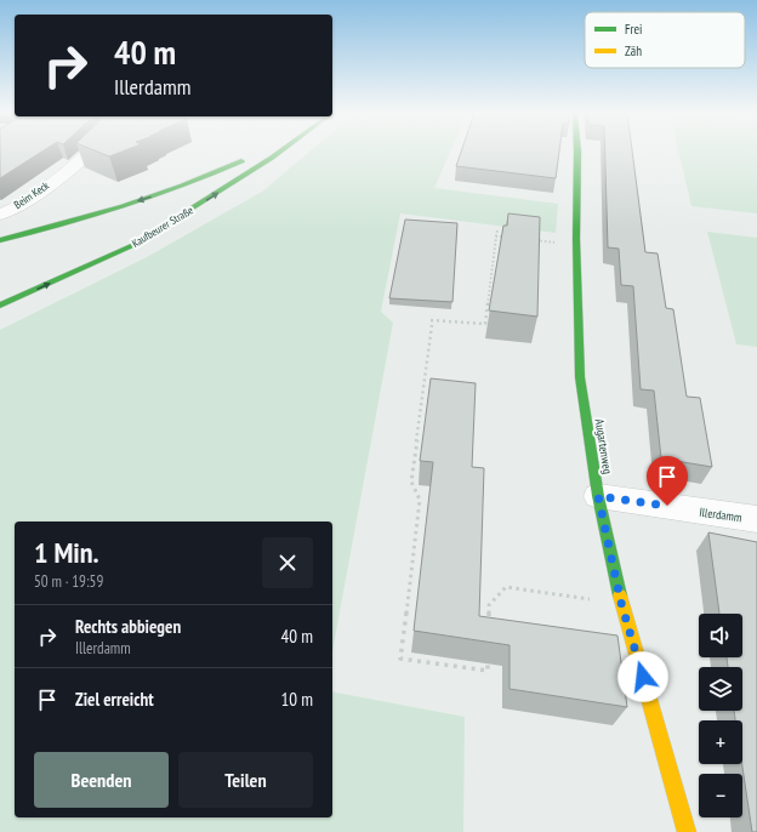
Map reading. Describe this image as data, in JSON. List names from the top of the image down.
{
  "streets": {
    "street": [
      "Beim Keck",
      "Kaufbeurer Straße",
      "Augartenweg",
      "Illerdamm"
    ]
  },
  "crossings": [
    ["Augartenweg", "Illerdamm"]
  ],
  "legend": ["Frei", "Zäh"],
  "page": {
    "turn": ["40 m", "Illerdamm"],
    "heading": ["1 Min.", "50 m · 19:59"],
    "list": [
      {
        "name": "Rechts abbiegen",
        "note": "Illerdamm",
        "value": "40 m"
      },
      {
        "name": "Ziel erreicht",
        "value": "10 m"
      }
    ],
    "map_buttons": ["+", "−"],
    "buttons": ["Beenden", "Teilen"]
  }
}
